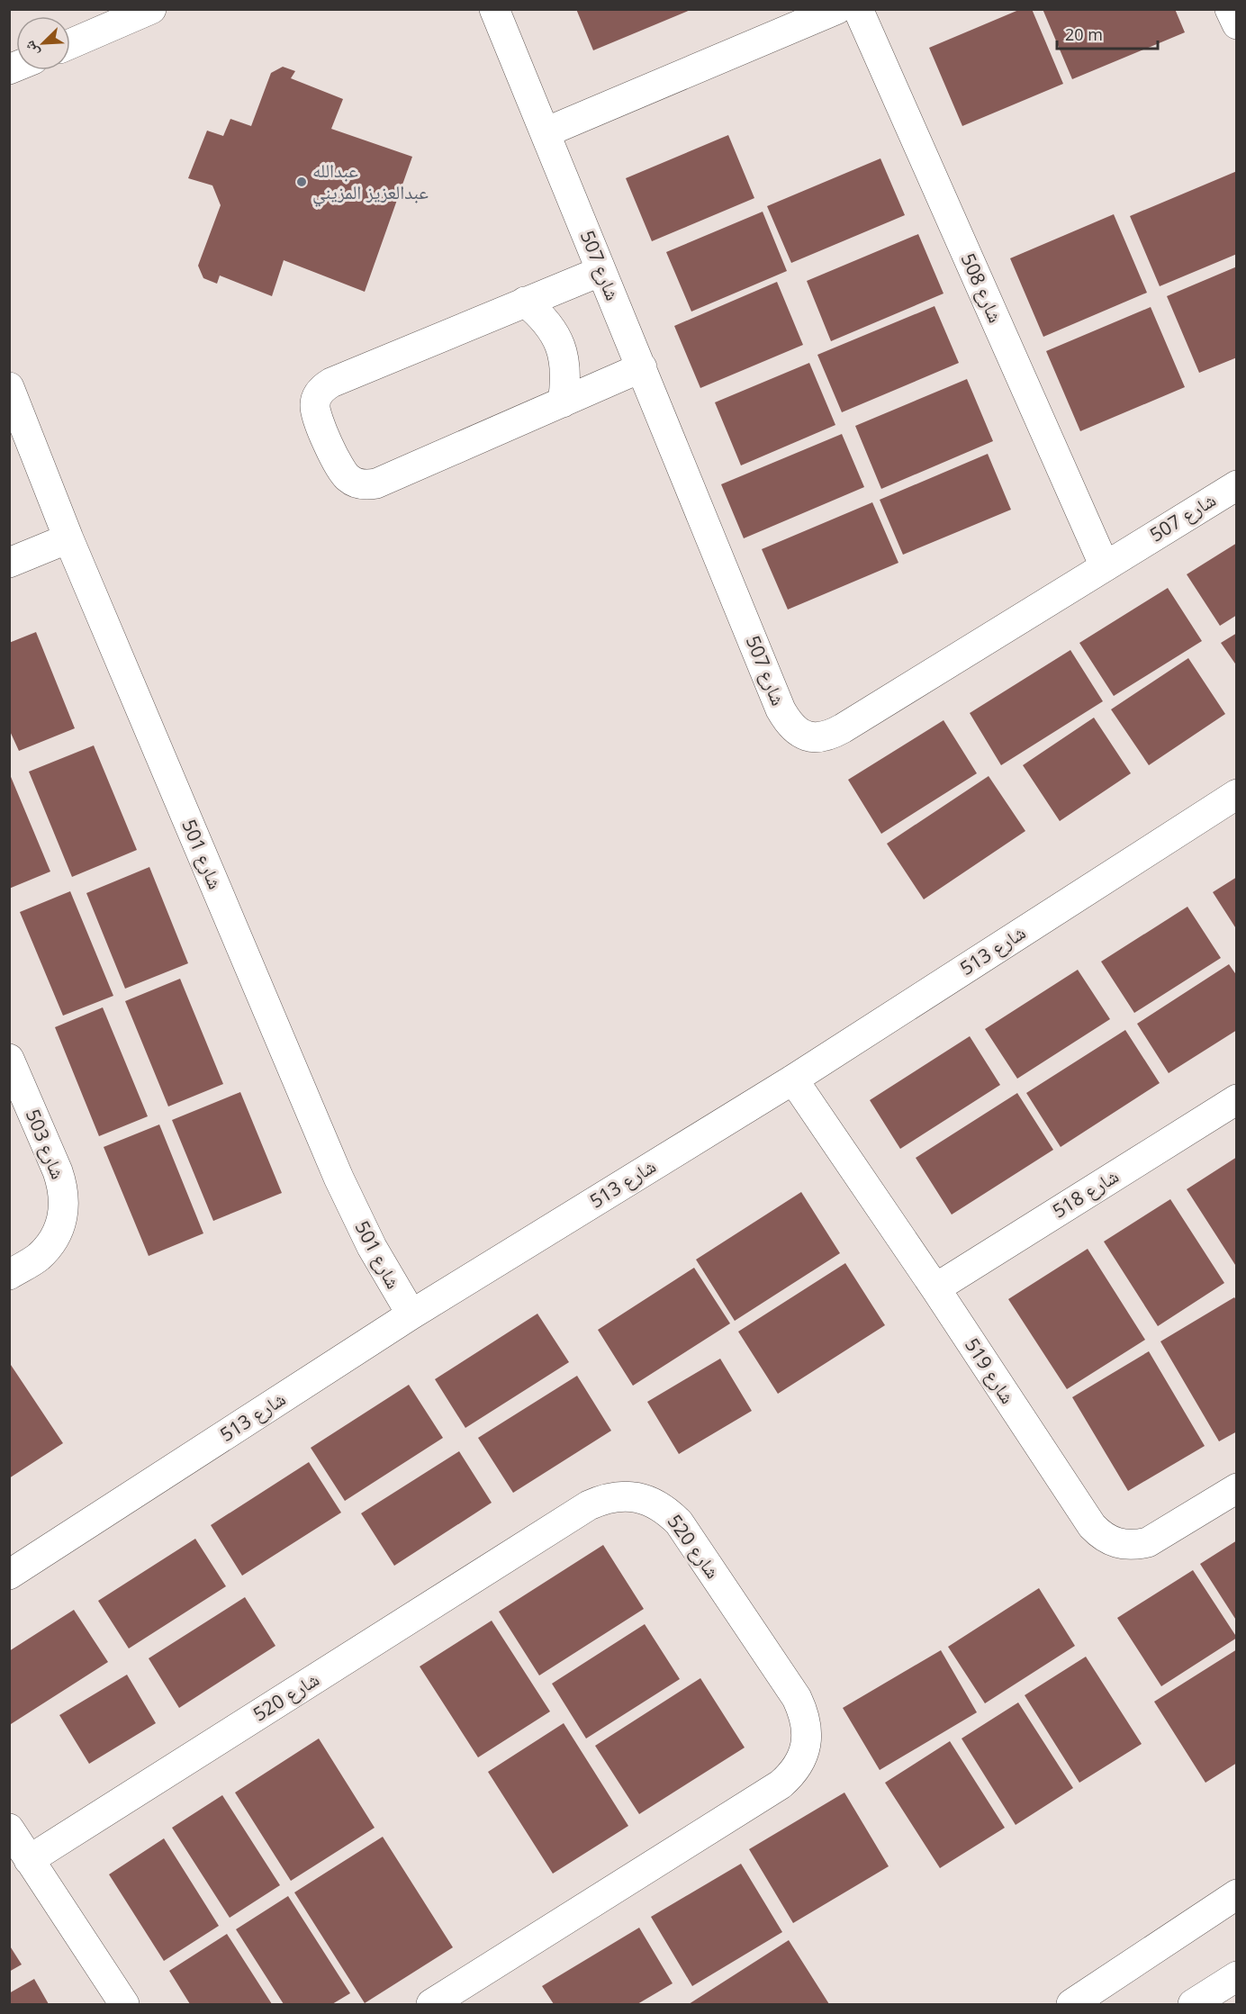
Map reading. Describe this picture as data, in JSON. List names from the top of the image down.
{
  "streets": {
    "street": [
      "شارع 507",
      "شارع 508",
      "شارع 501",
      "شارع 513",
      "شارع 503",
      "شارع 518",
      "شارع 519",
      "شارع 520"
    ]
  },
  "crossings": [
    ["شارع 507", "شارع 508"],
    ["شارع 501", "شارع 513"],
    ["شارع 513", "شارع 519"],
    ["شارع 518", "شارع 519"]
  ],
  "places": ["عبدالله عبدالعزيز المزيني"],
  "scale_bar": "20 m",
  "north": "bottom left"
}
